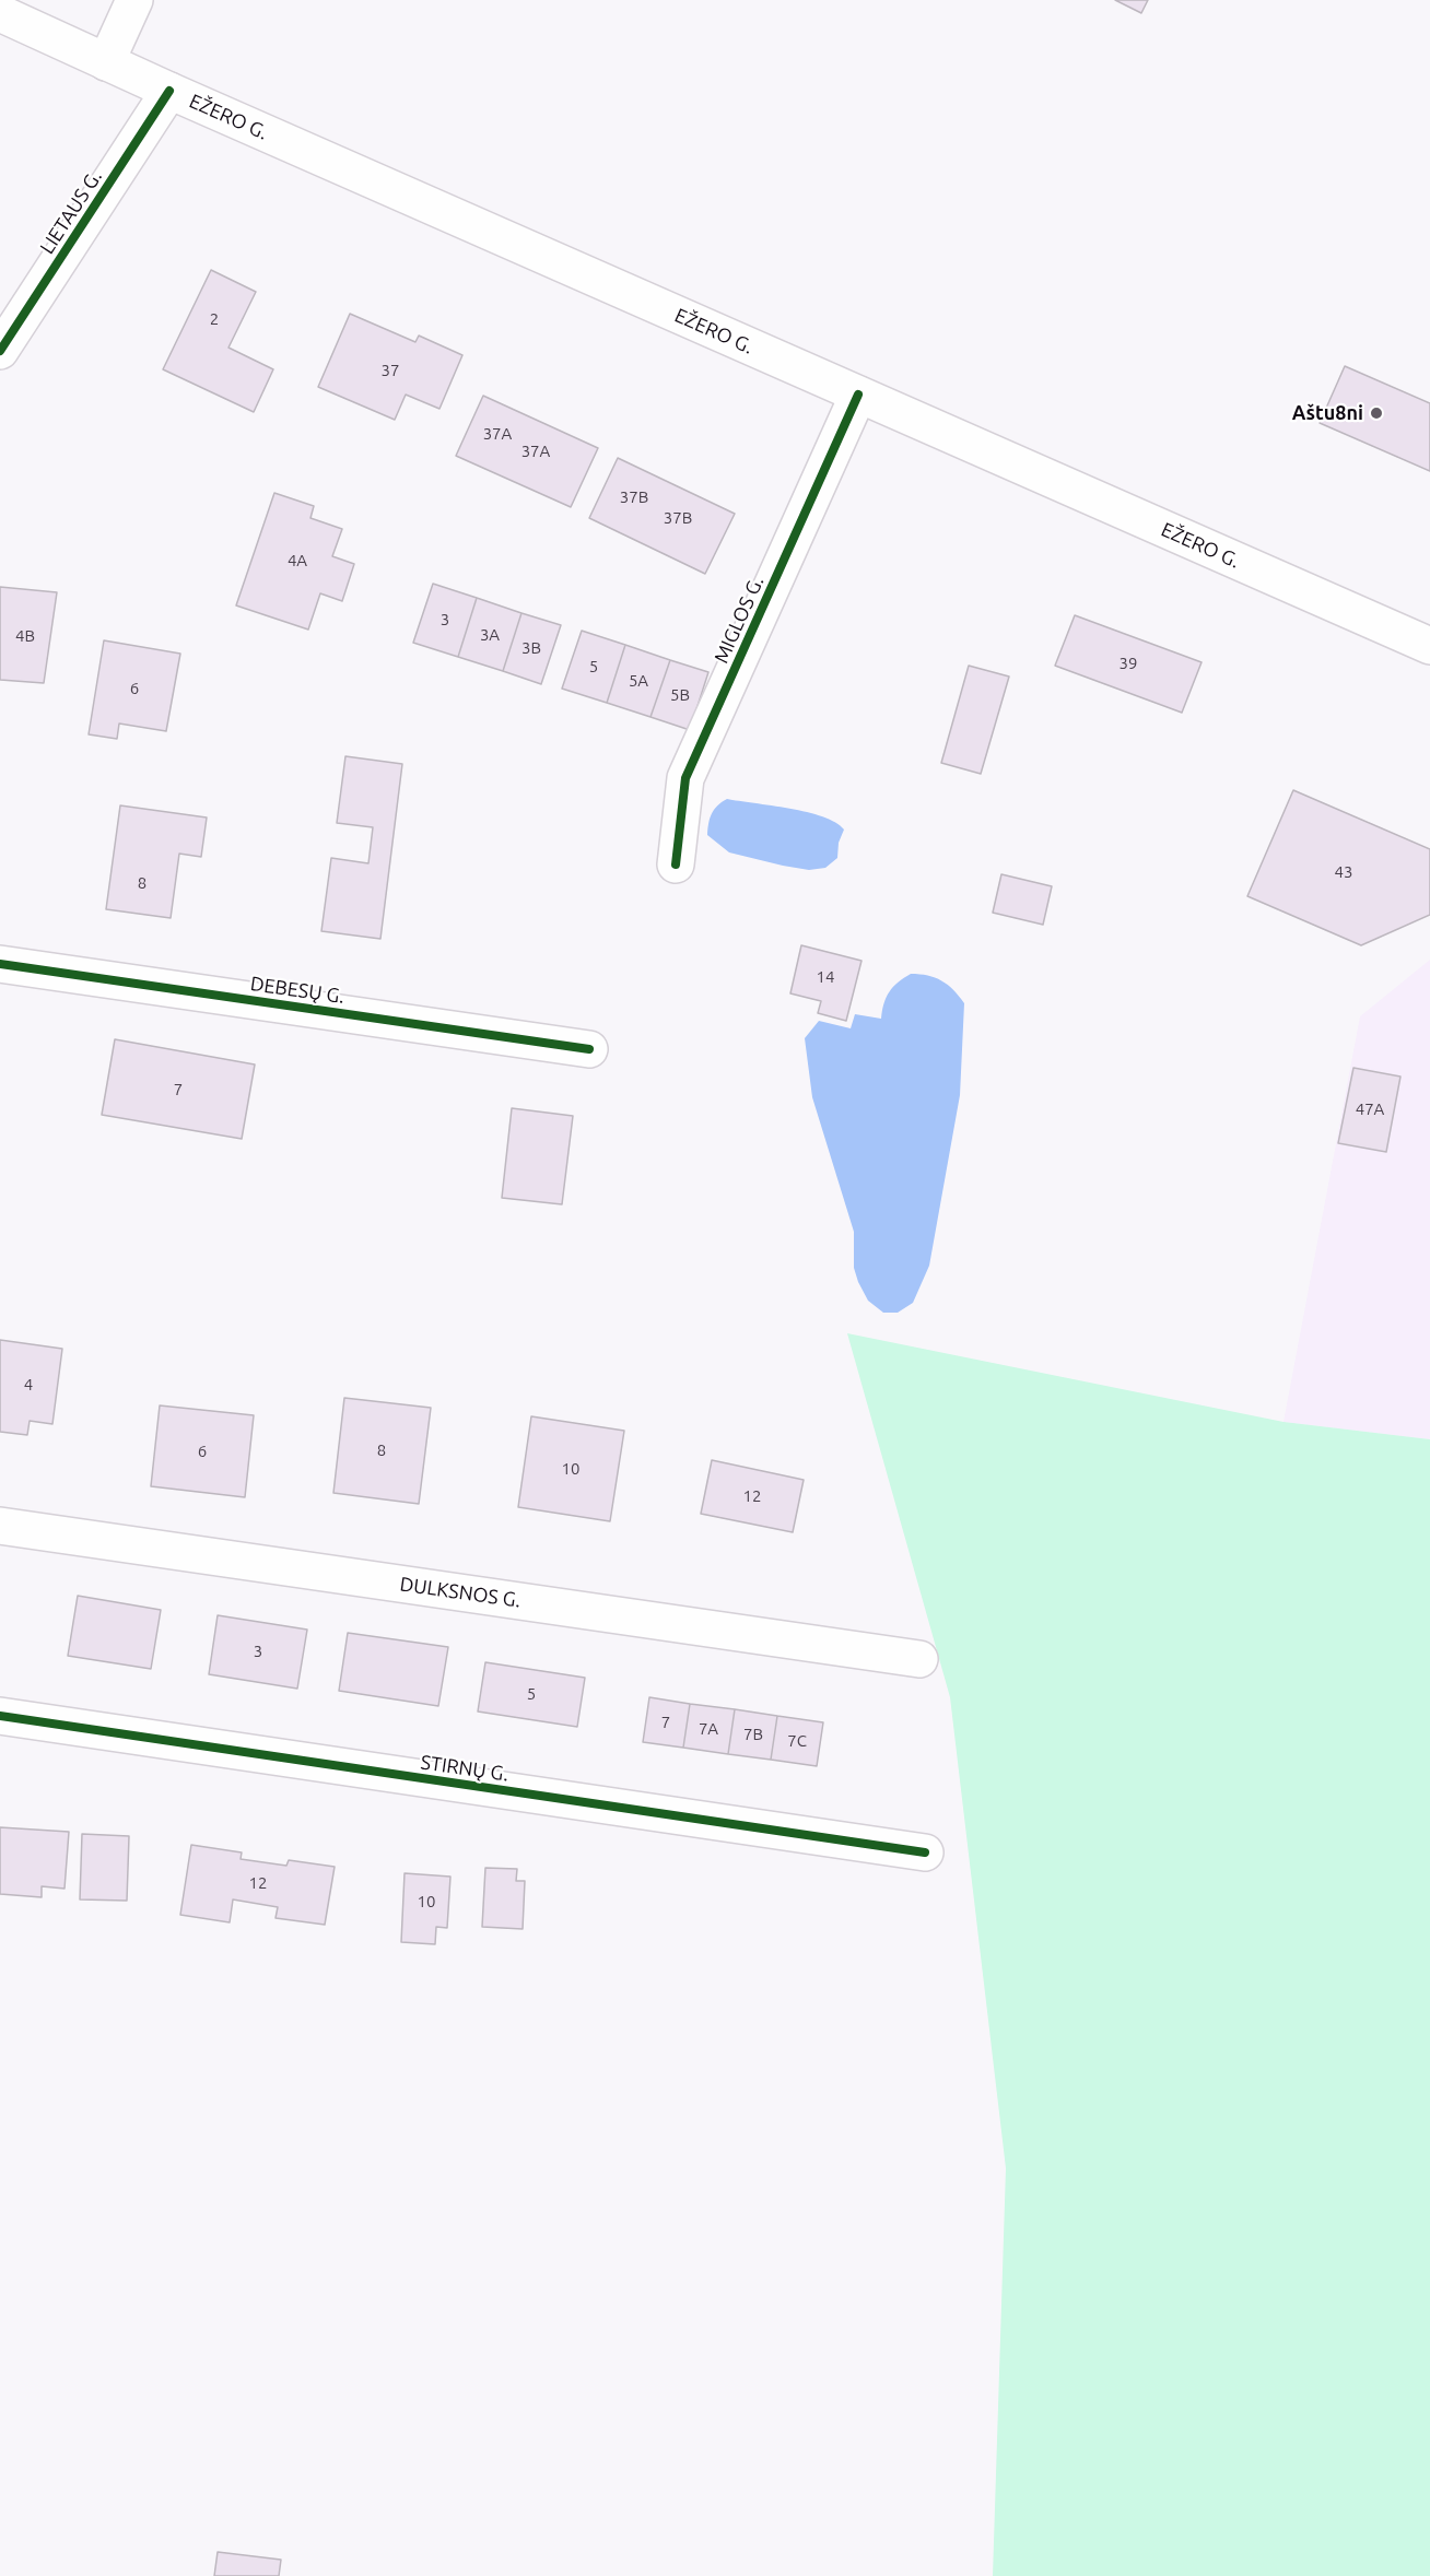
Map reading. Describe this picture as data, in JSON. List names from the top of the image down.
{
  "streets": {
    "street": [
      "EŽERO G.",
      "LIETAUS G.",
      "MIGLOS G.",
      "DEBESŲ G.",
      "DULKSNOS G.",
      "STIRNŲ G."
    ]
  },
  "crossings": [
    ["EŽERO G.", "LIETAUS G."],
    ["EŽERO G.", "MIGLOS G."]
  ],
  "places": ["Aštu8ni"],
  "house_numbers": [
    "2",
    "37",
    "37A",
    "37A",
    "37B",
    "37B",
    "4A",
    "3",
    "3A",
    "4B",
    "3B",
    "39",
    "5",
    "5A",
    "6",
    "5B",
    "43",
    "8",
    "14",
    "7",
    "47A",
    "4",
    "8",
    "6",
    "10",
    "12",
    "3",
    "5",
    "7",
    "7A",
    "7B",
    "7C",
    "12",
    "10"
  ]
}
